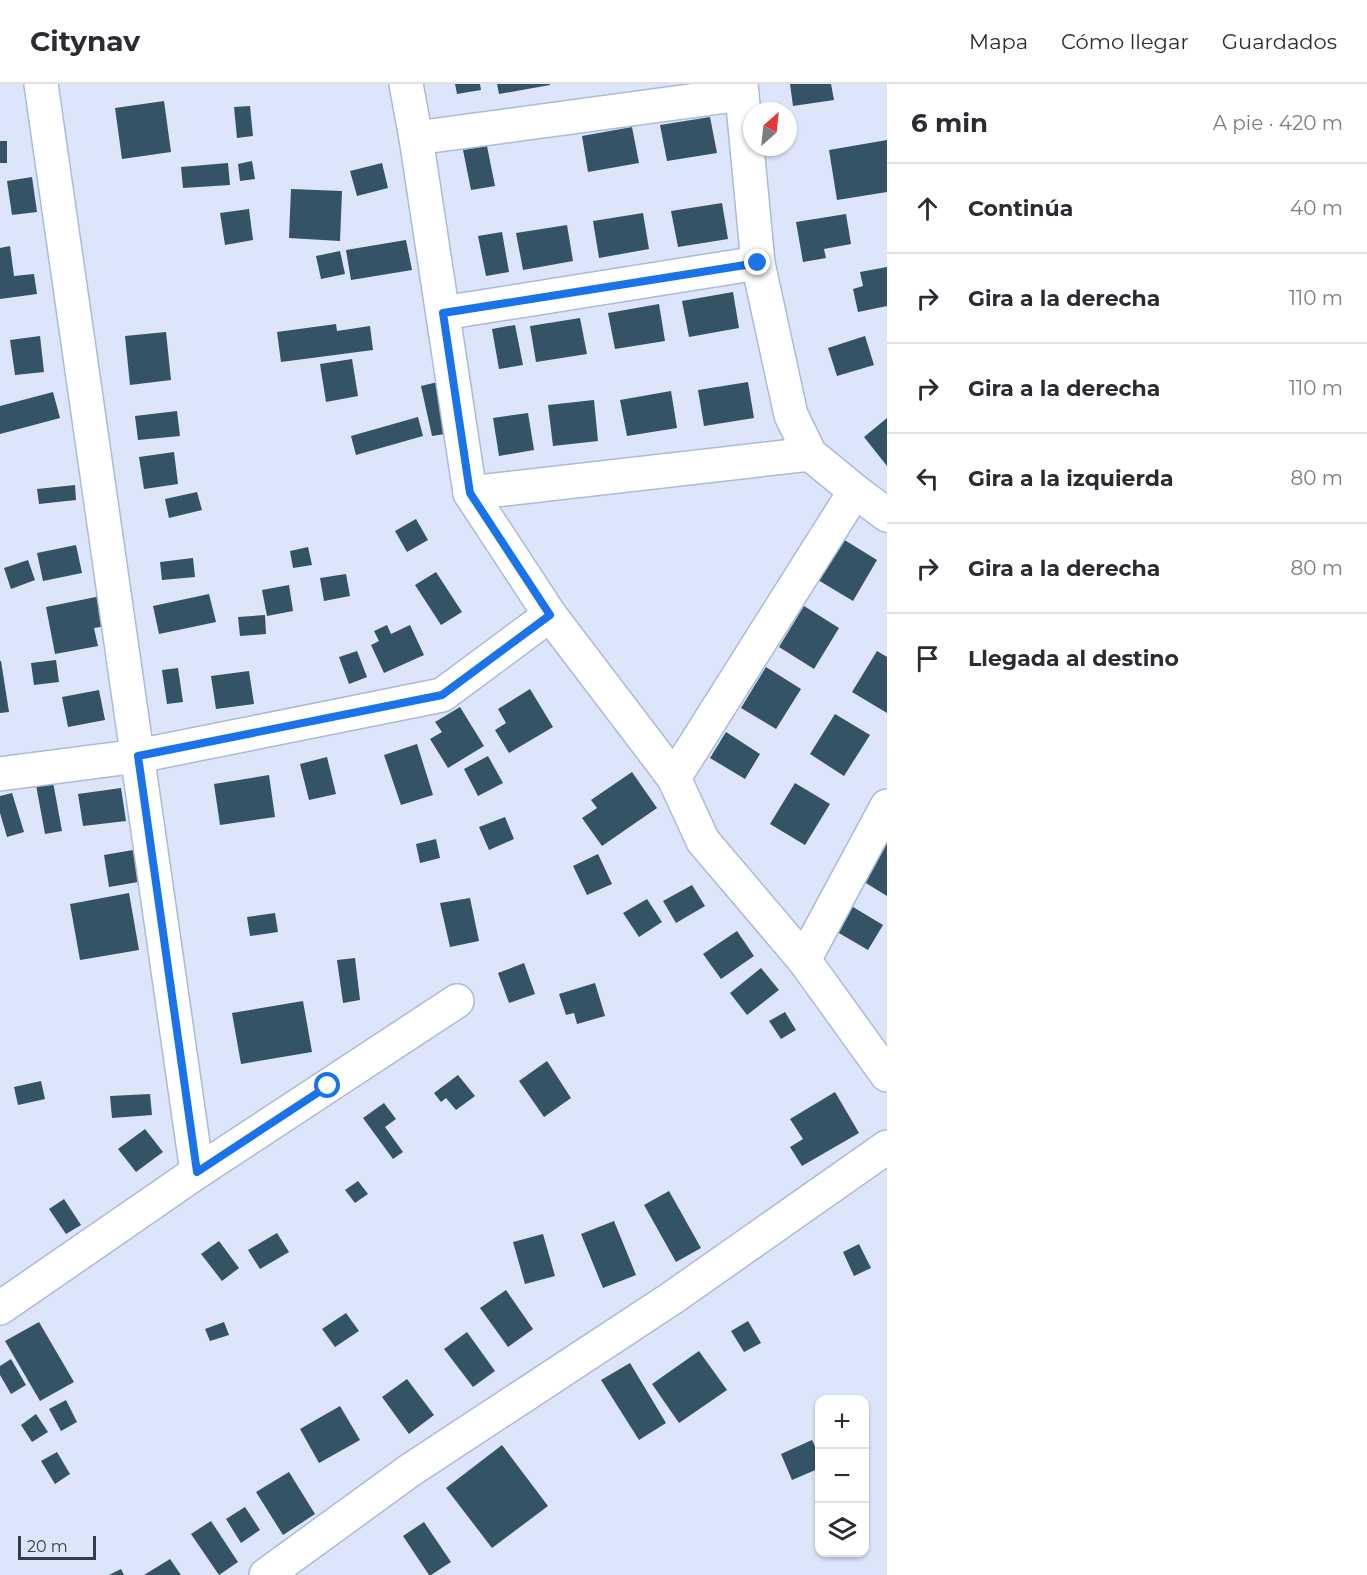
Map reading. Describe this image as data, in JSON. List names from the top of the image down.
{
  "scale_bar": "20 m",
  "north": "top right",
  "page": {
    "header": "Citynav",
    "nav": ["Mapa", "Cómo llegar", "Guardados"],
    "heading": ["6 min", "A pie · 420 m"],
    "list": [
      ["Continúa", "40 m"],
      ["Gira a la derecha", "110 m"],
      ["Gira a la derecha", "110 m"],
      ["Gira a la izquierda", "80 m"],
      ["Gira a la derecha", "80 m"],
      "Llegada al destino"
    ],
    "map_buttons": ["+", "−"],
    "scale": "20 m"
  }
}
